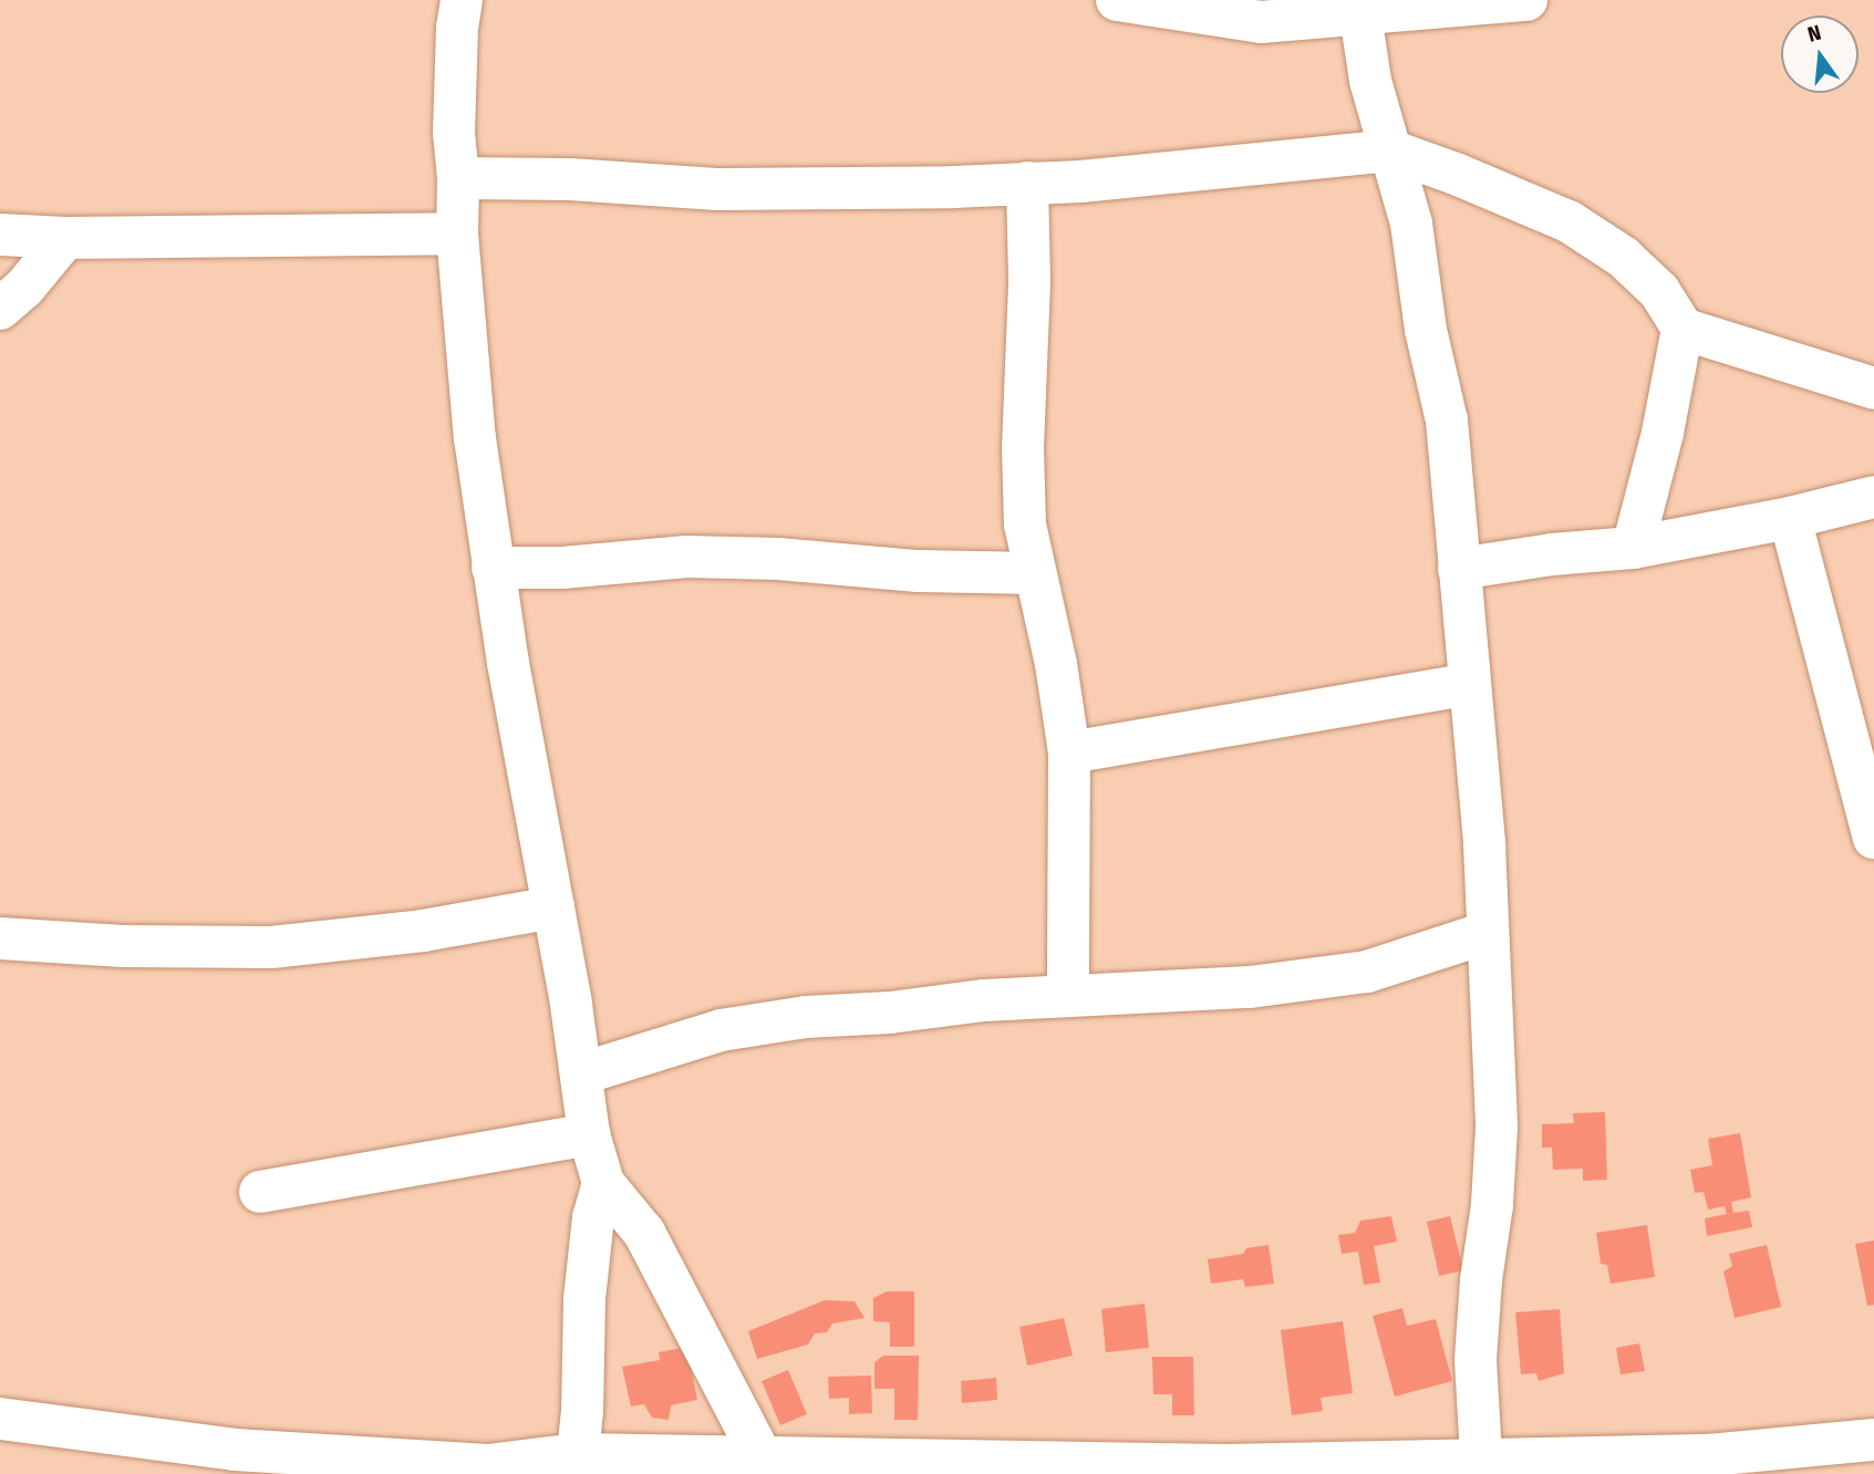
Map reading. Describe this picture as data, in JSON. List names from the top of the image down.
{
  "north": "top"
}
